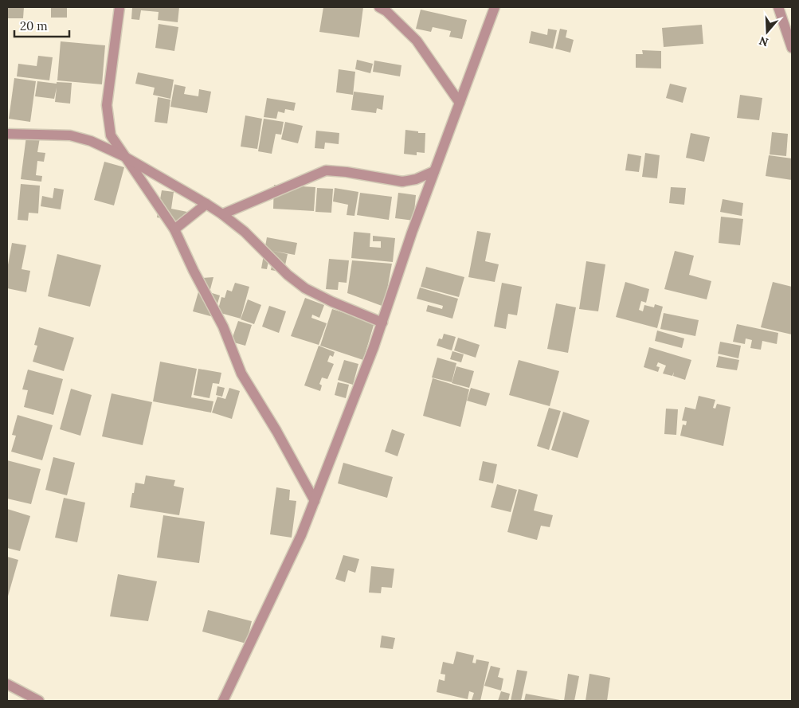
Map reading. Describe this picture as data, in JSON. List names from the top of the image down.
{
  "scale_bar": "20 m",
  "north": "bottom"
}
